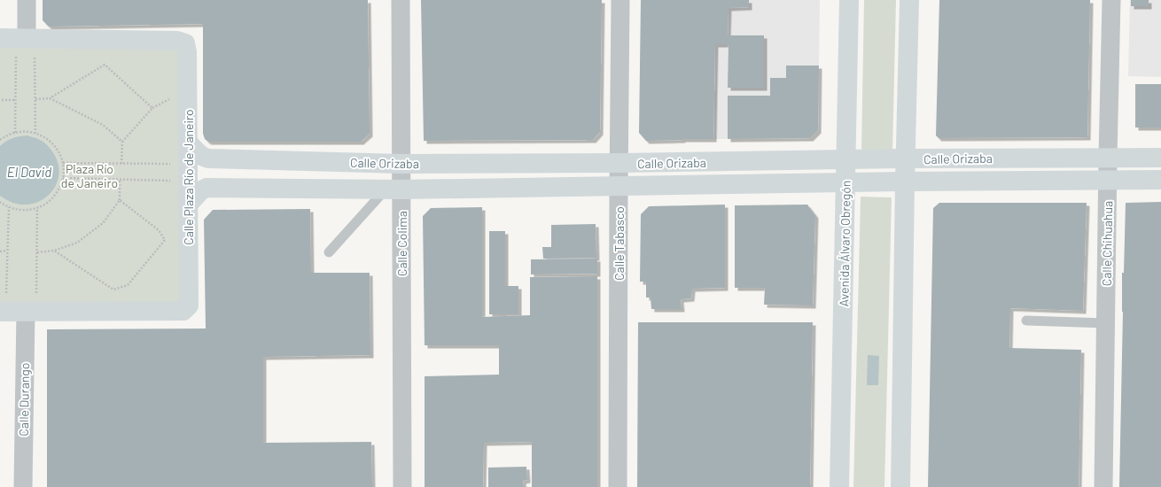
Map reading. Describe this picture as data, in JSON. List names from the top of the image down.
{
  "streets": {
    "street": [
      "Calle Orizaba",
      "Calle Plaza Río de Janeiro",
      "Calle Colima",
      "Calle Tabasco",
      "Avenida Álvaro Obregón",
      "Calle Chihuahua",
      "Calle Durango"
    ]
  },
  "crossings": [
    ["Calle Orizaba", "Calle Plaza Río de Janeiro"],
    ["Calle Orizaba", "Calle Colima"],
    ["Calle Orizaba", "Calle Tabasco"],
    ["Calle Orizaba", "Avenida Álvaro Obregón"],
    ["Calle Orizaba", "Calle Chihuahua"],
    ["Calle Plaza Río de Janeiro", "Calle Durango"]
  ],
  "water": ["El David"],
  "parks": ["Plaza Río de Janeiro"]
}
